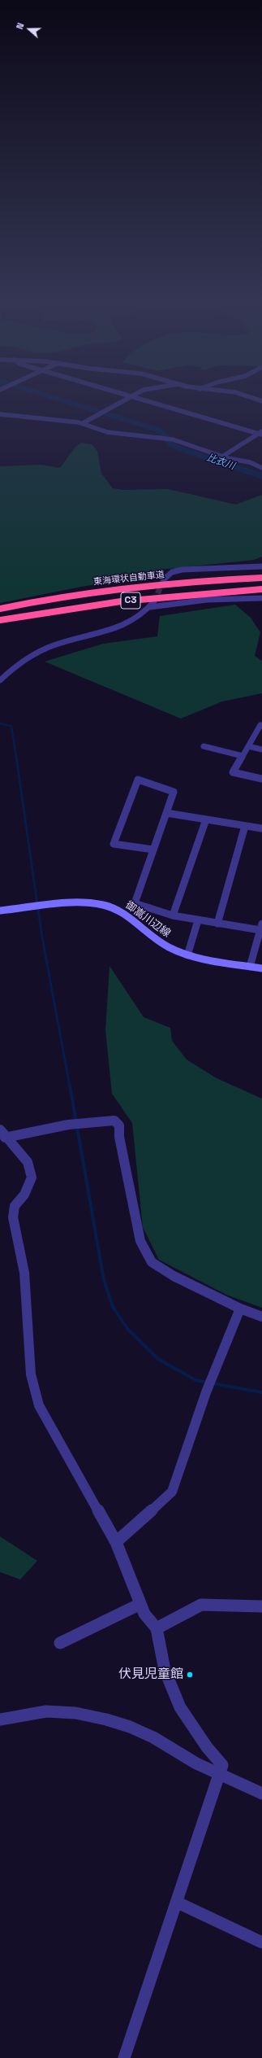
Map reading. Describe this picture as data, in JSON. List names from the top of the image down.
{
  "streets": {
    "highway": ["東海環状自動車道", "C3"],
    "main road": ["御嵩川辺線"]
  },
  "water": ["比衣川"],
  "places": ["伏見児童館"],
  "north": "left"
}
